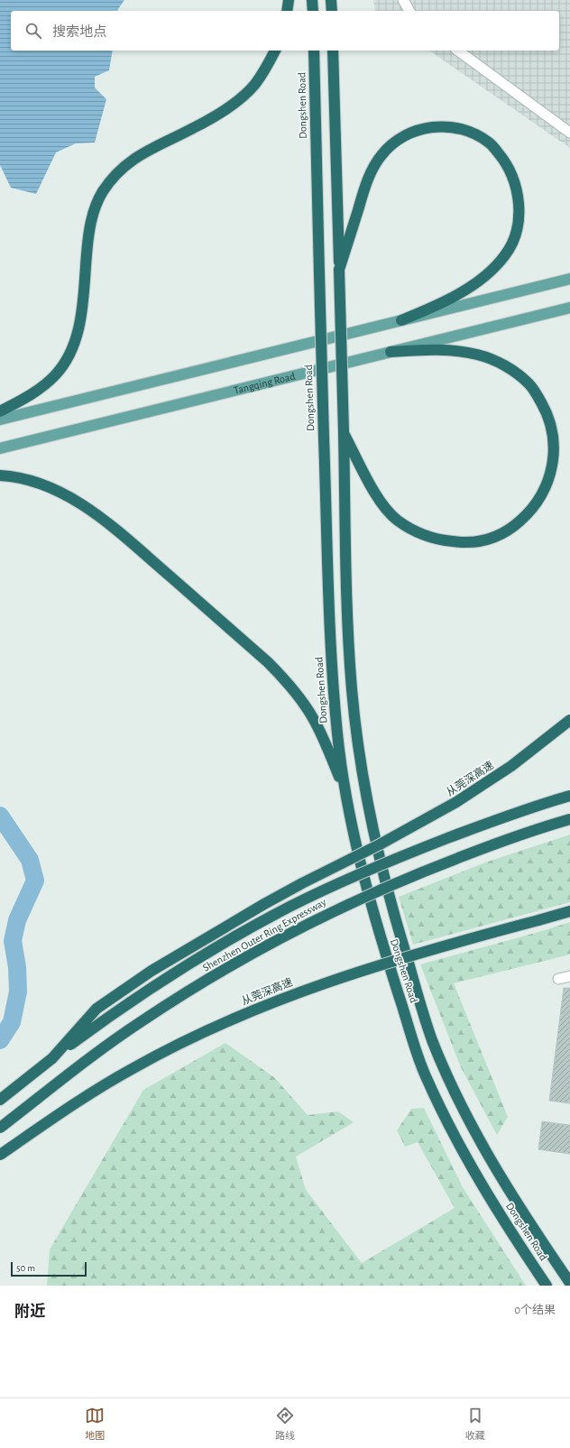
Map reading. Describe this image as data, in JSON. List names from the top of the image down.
{
  "streets": {
    "highway": ["Dongshen Road", "从莞深高速", "Shenzhen Outer Ring Expressway"],
    "main road": ["Tangqing Road"]
  },
  "crossings": [
    ["从莞深高速", "Shenzhen Outer Ring Expressway"]
  ],
  "scale_bar": "50 m",
  "page": {
    "search": "搜索地点",
    "scale": "50 m",
    "heading": ["附近", "0个结果"],
    "nav": ["地图", "路线", "收藏"]
  }
}
